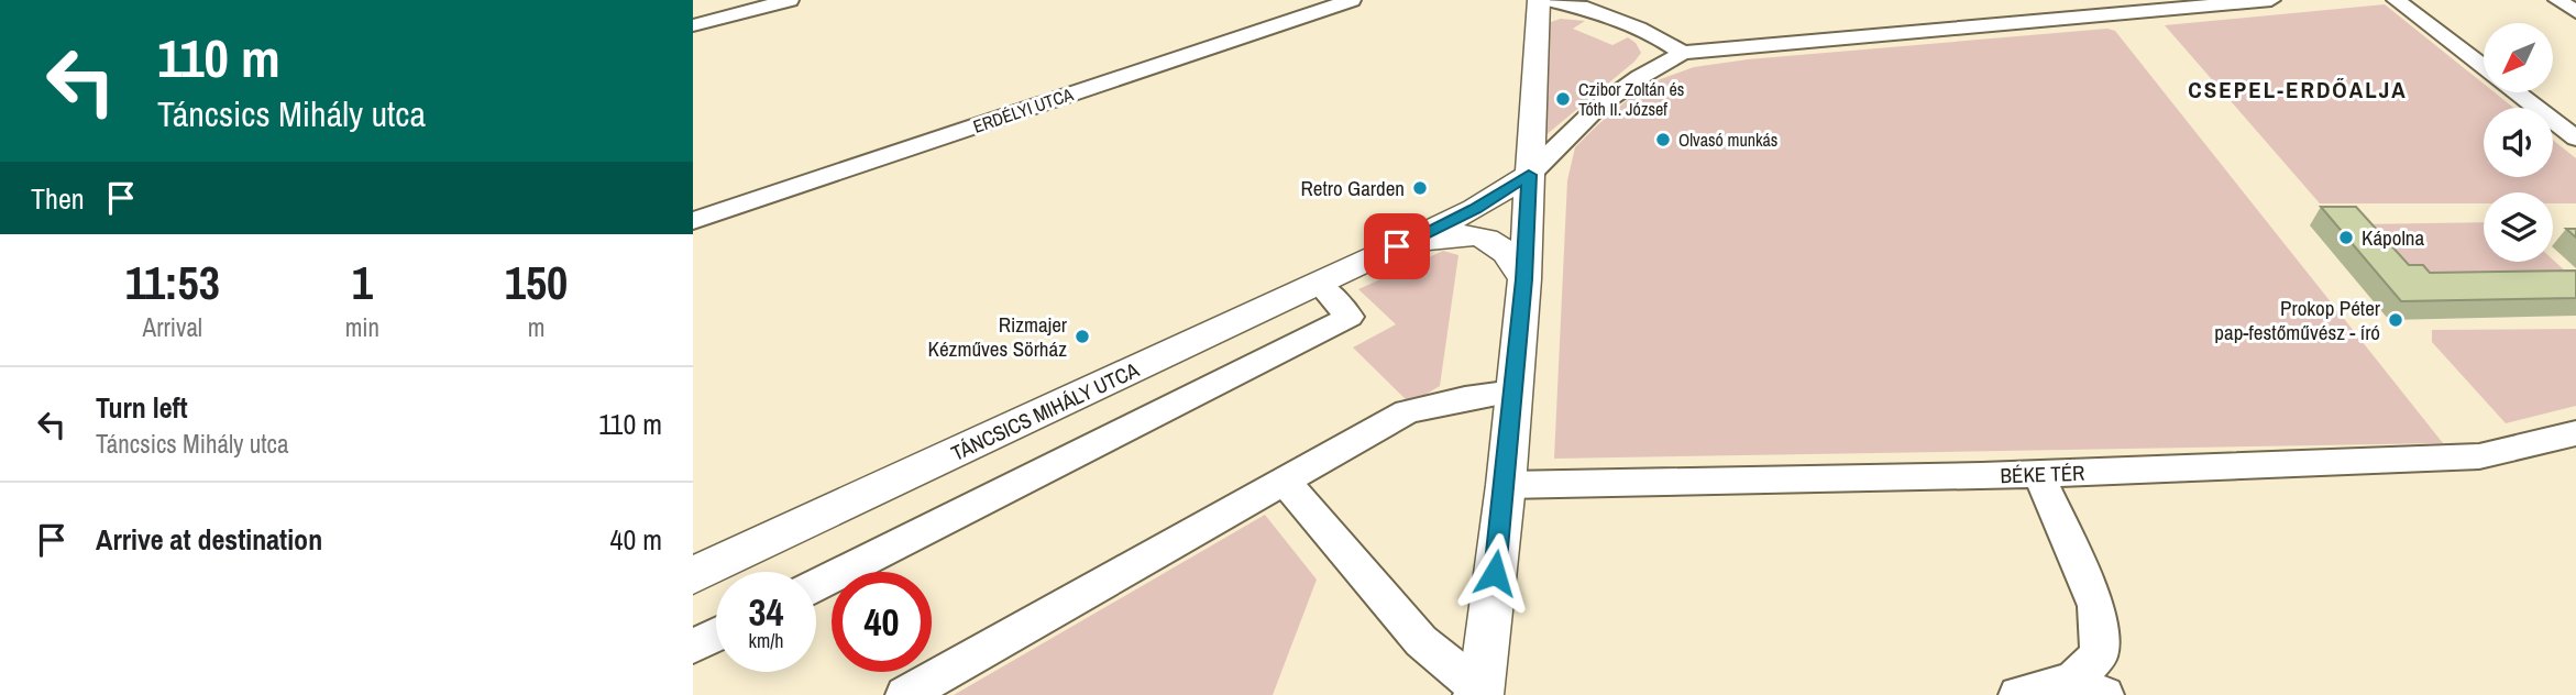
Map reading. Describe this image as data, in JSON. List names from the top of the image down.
{
  "streets": {
    "street": ["ERDÉLYI UTCA", "TÁNCSICS MIHÁLY UTCA", "BÉKE TÉR"]
  },
  "districts": ["CSEPEL-ERDŐALJA"],
  "places": [
    "Czibor Zoltán és Tóth II. József",
    "Olvasó munkás",
    "Retro Garden",
    "Kápolna",
    "Prokop Péter pap-festőművész - író",
    "Rizmajer Kézműves Sörház"
  ],
  "north": "bottom left",
  "page": {
    "turn": ["110 m", "Táncsics Mihály utca"],
    "then": "Then",
    "eta": [
      "11:53",
      "Arrival",
      "1",
      "min",
      "150",
      "m"
    ],
    "list": [
      {
        "name": "Turn left",
        "note": "Táncsics Mihály utca",
        "value": "110 m"
      },
      {
        "name": "Arrive at destination",
        "value": "40 m"
      }
    ],
    "speed": "34 km/h",
    "limit": "40"
  }
}
